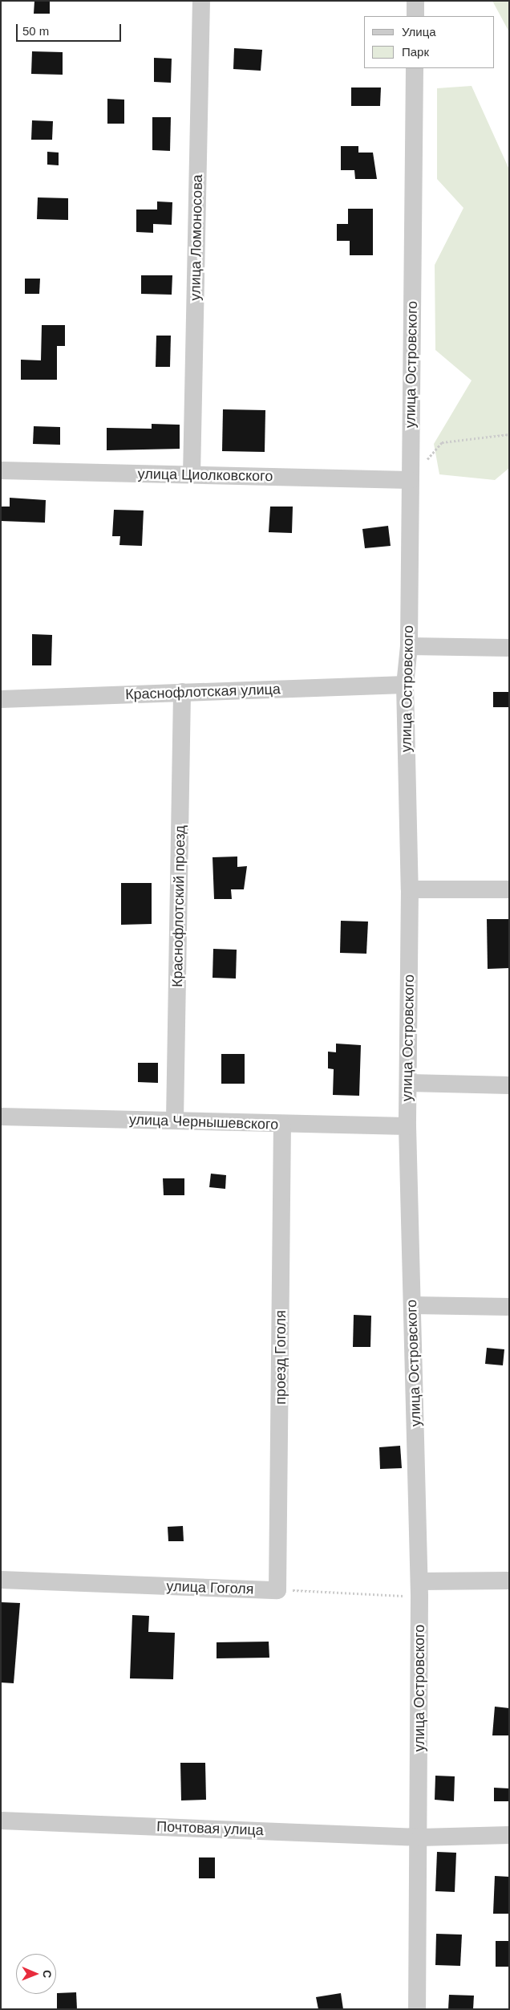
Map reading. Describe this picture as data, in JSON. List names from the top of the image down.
{
  "streets": {
    "street": [
      "улица Ломоносова",
      "улица Островского",
      "улица Циолковского",
      "Краснофлотская улица",
      "Краснофлотский проезд",
      "улица Чернышевского",
      "проезд Гоголя",
      "улица Гоголя",
      "Почтовая улица"
    ]
  },
  "crossings": [
    ["улица Ломоносова", "улица Циолковского"],
    ["улица Островского", "улица Циолковского"],
    ["улица Островского", "Краснофлотская улица"],
    ["улица Островского", "улица Чернышевского"],
    ["улица Островского", "Почтовая улица"],
    ["Краснофлотская улица", "Краснофлотский проезд"],
    ["Краснофлотский проезд", "улица Чернышевского"],
    ["улица Чернышевского", "проезд Гоголя"],
    ["проезд Гоголя", "улица Гоголя"]
  ],
  "legend": ["Улица", "Парк"],
  "scale_bar": "50 m",
  "north": "right"
}
